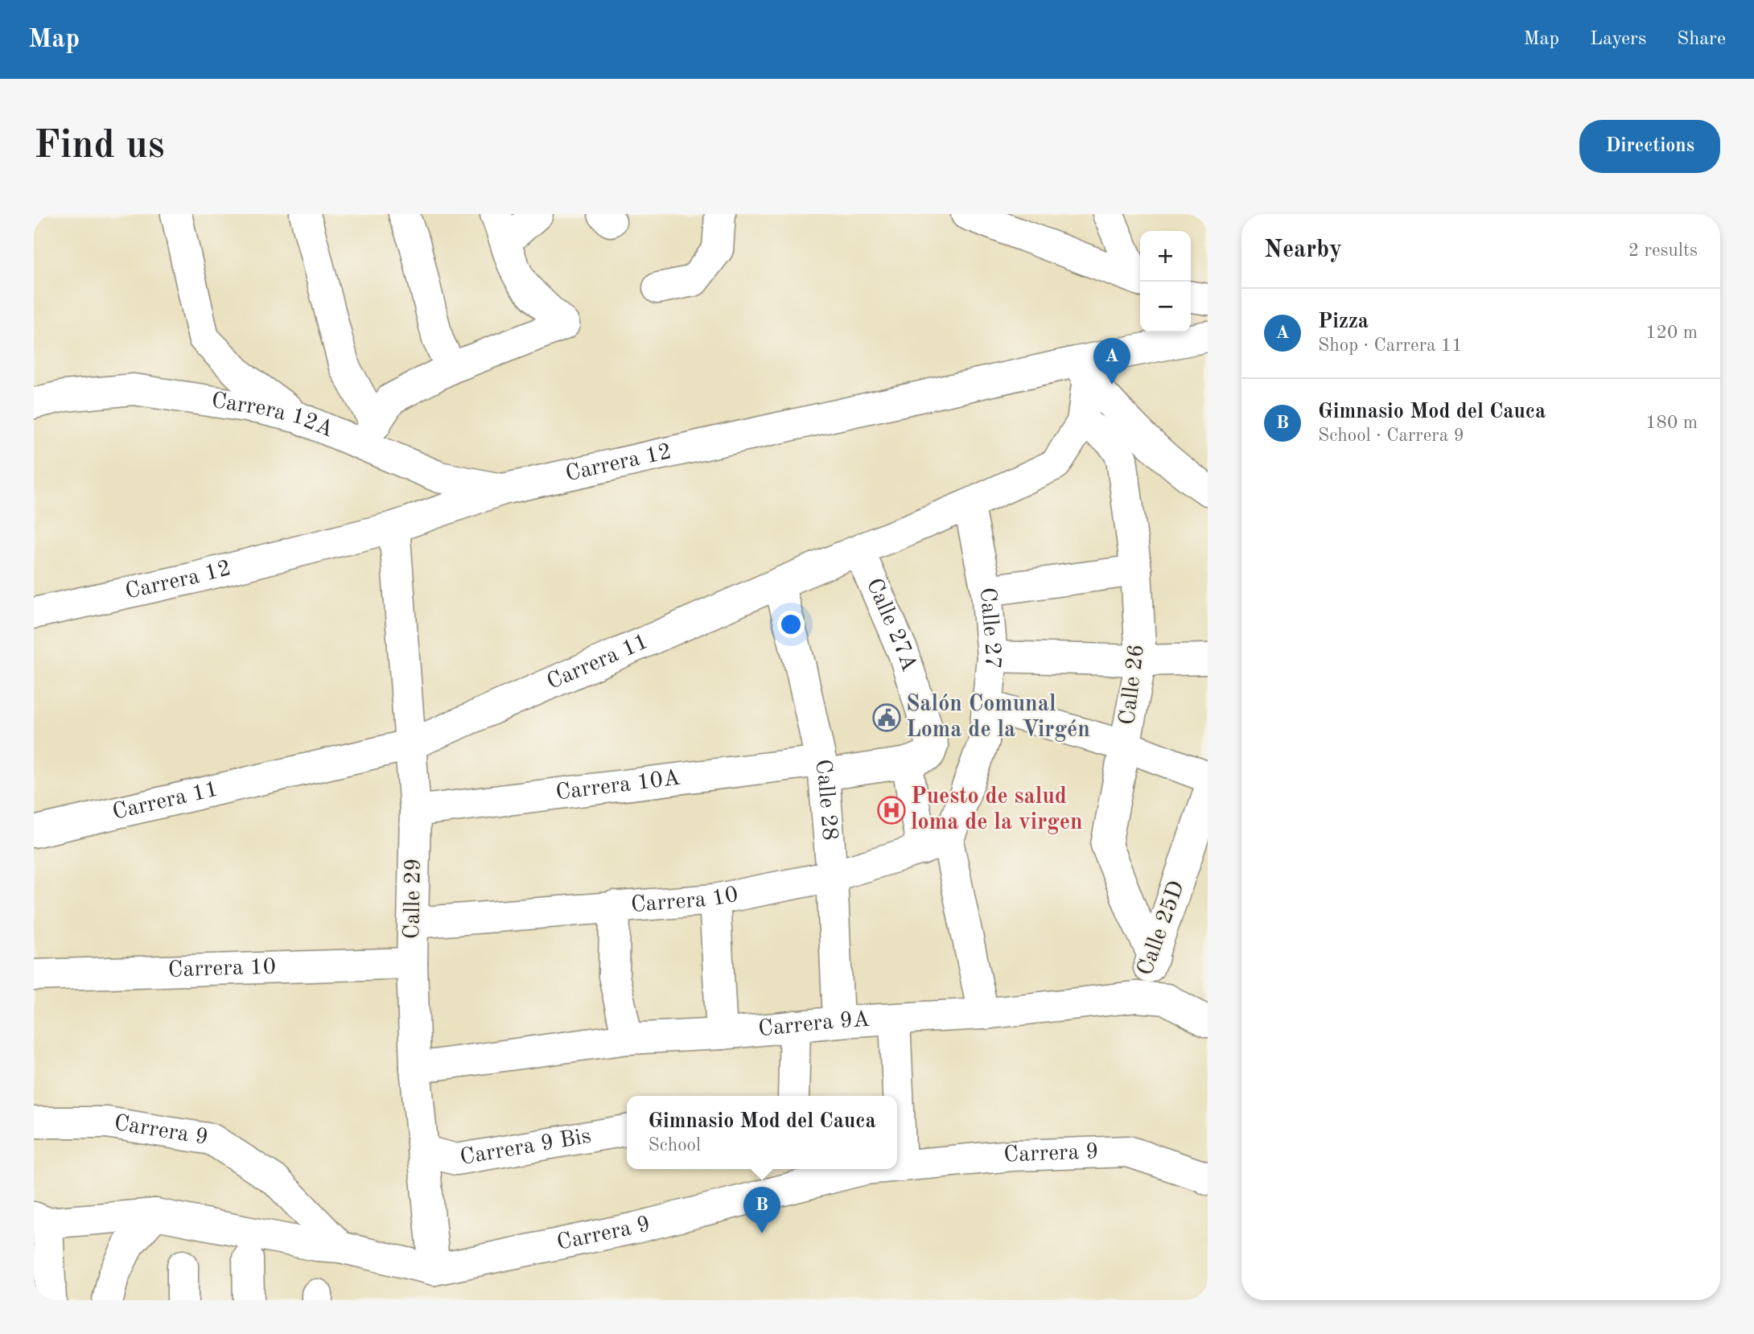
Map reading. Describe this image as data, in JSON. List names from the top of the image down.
{
  "streets": {
    "street": [
      "Carrera 12A",
      "Carrera 12",
      "Calle 27A",
      "Calle 27",
      "Carrera 11",
      "Calle 26",
      "Carrera 10A",
      "Calle 28",
      "Calle 29",
      "Carrera 10",
      "Calle 25D",
      "Carrera 9A",
      "Carrera 9",
      "Carrera 9 Bis"
    ]
  },
  "crossings": [
    ["Carrera 12A", "Carrera 12"],
    ["Carrera 12", "Carrera 11"],
    ["Carrera 12", "Calle 29"],
    ["Calle 27A", "Carrera 11"],
    ["Calle 27A", "Carrera 10A"],
    ["Calle 27", "Carrera 11"],
    ["Calle 27", "Carrera 10"],
    ["Carrera 11", "Calle 26"],
    ["Carrera 11", "Calle 28"],
    ["Carrera 11", "Calle 29"],
    ["Calle 26", "Calle 25D"],
    ["Carrera 10A", "Calle 28"],
    ["Carrera 10A", "Calle 29"],
    ["Calle 28", "Carrera 10"],
    ["Calle 28", "Carrera 9A"],
    ["Calle 29", "Carrera 10"],
    ["Calle 29", "Carrera 9A"],
    ["Calle 29", "Carrera 9"],
    ["Calle 29", "Carrera 9 Bis"],
    ["Calle 25D", "Carrera 9A"]
  ],
  "places": {
    "public building": ["Salón Comunal Loma de la Virgén"],
    "hospital": ["Puesto de salud loma de la virgen"]
  },
  "page": {
    "header": "Map",
    "nav": ["Map", "Layers", "Share"],
    "buttons": "Directions",
    "title": "Find us",
    "heading": ["Nearby", "2 results"],
    "map_buttons": ["+", "−"],
    "list": [
      {
        "mark": "A",
        "name": "Pizza",
        "note": "Shop · Carrera 11",
        "value": "120 m"
      },
      {
        "mark": "B",
        "name": "Gimnasio Mod del Cauca",
        "note": "School · Carrera 9",
        "value": "180 m"
      }
    ],
    "pins": ["A", "B"],
    "popup": ["Gimnasio Mod del Cauca", "School"]
  }
}
